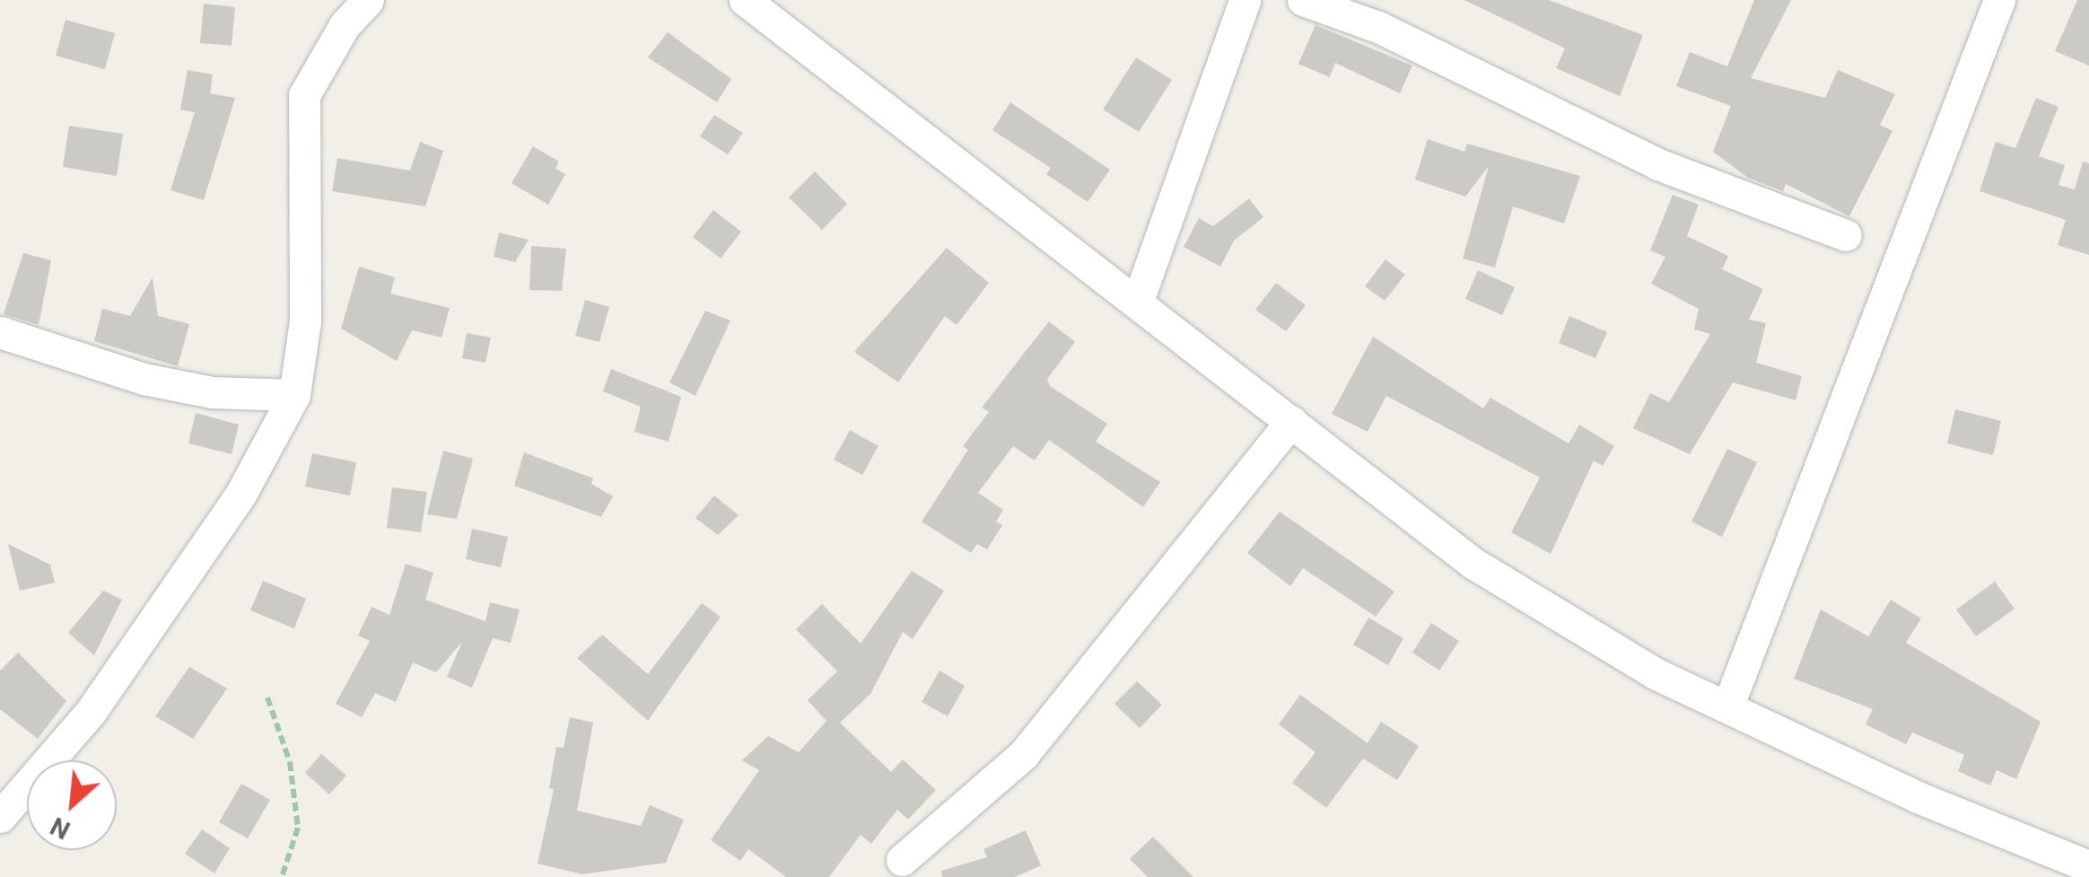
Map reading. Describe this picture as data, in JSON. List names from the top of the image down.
{
  "north": "bottom left"
}
